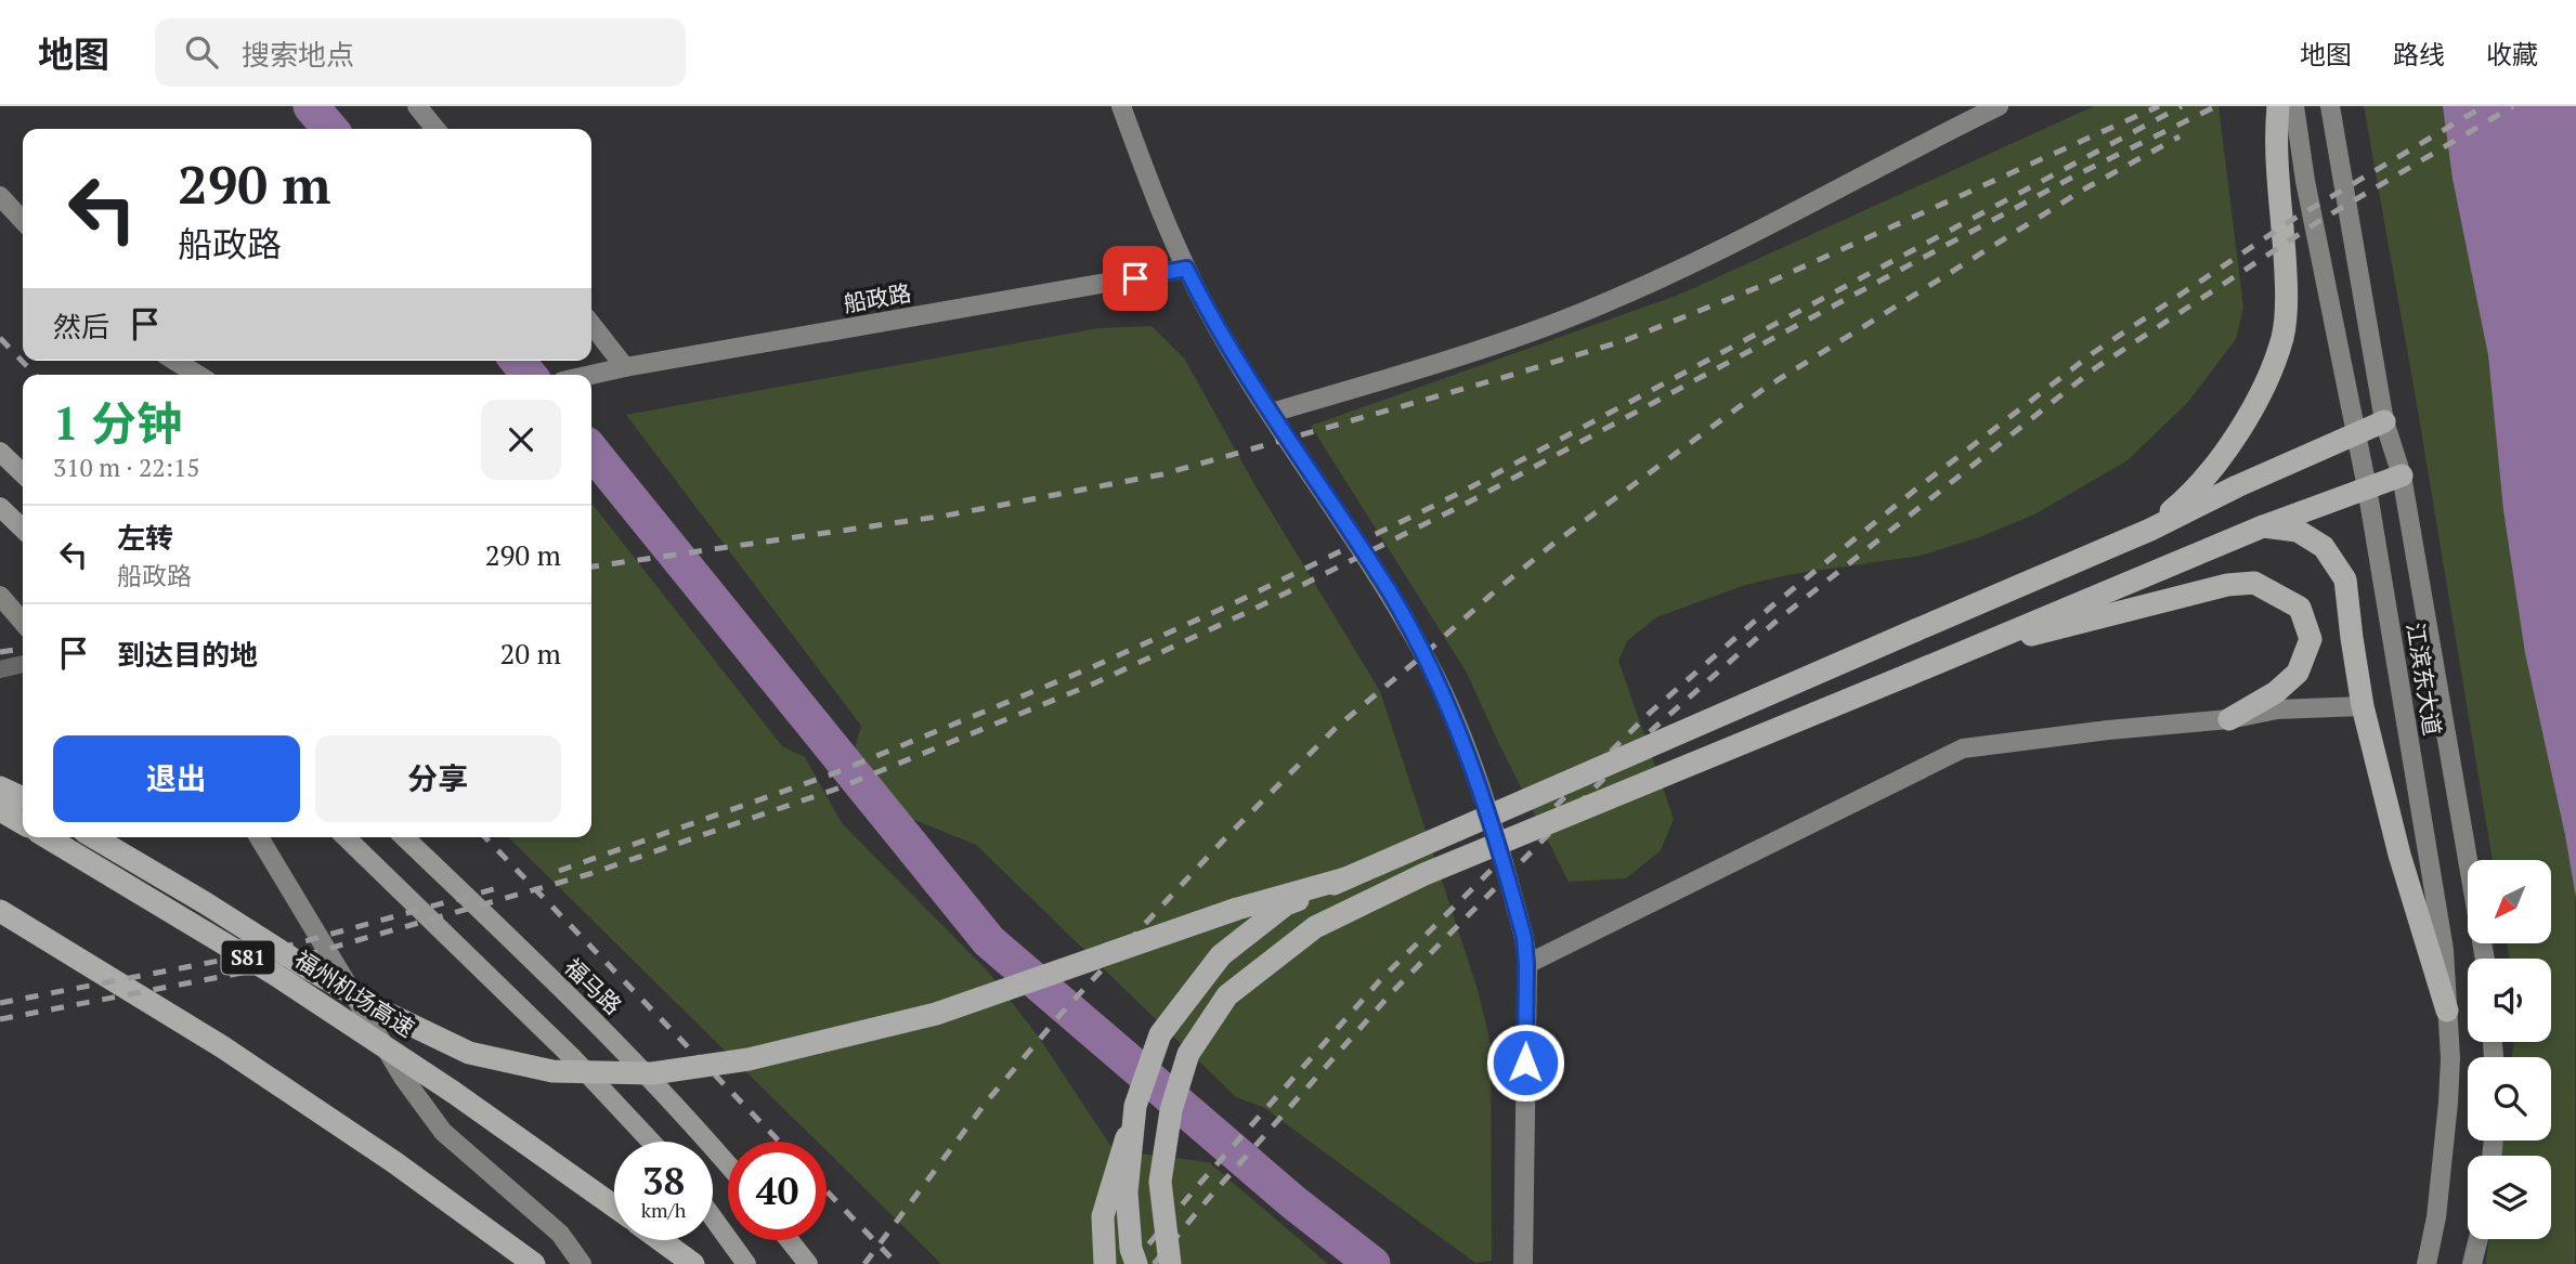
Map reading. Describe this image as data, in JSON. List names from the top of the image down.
{
  "streets": {
    "highway": ["S81", "福州机场高速"],
    "main road": ["福马路"],
    "street": ["船政路", "江滨东大道"]
  },
  "north": "bottom left",
  "page": {
    "header": "地图",
    "search": "搜索地点",
    "nav": ["地图", "路线", "收藏"],
    "turn": ["290 m", "船政路"],
    "then": "然后",
    "heading": ["1 分钟", "310 m · 22:15"],
    "list": [
      {
        "name": "左转",
        "note": "船政路",
        "value": "290 m"
      },
      {
        "name": "到达目的地",
        "value": "20 m"
      }
    ],
    "buttons": ["退出", "分享"],
    "speed": "38 km/h",
    "limit": "40"
  }
}
